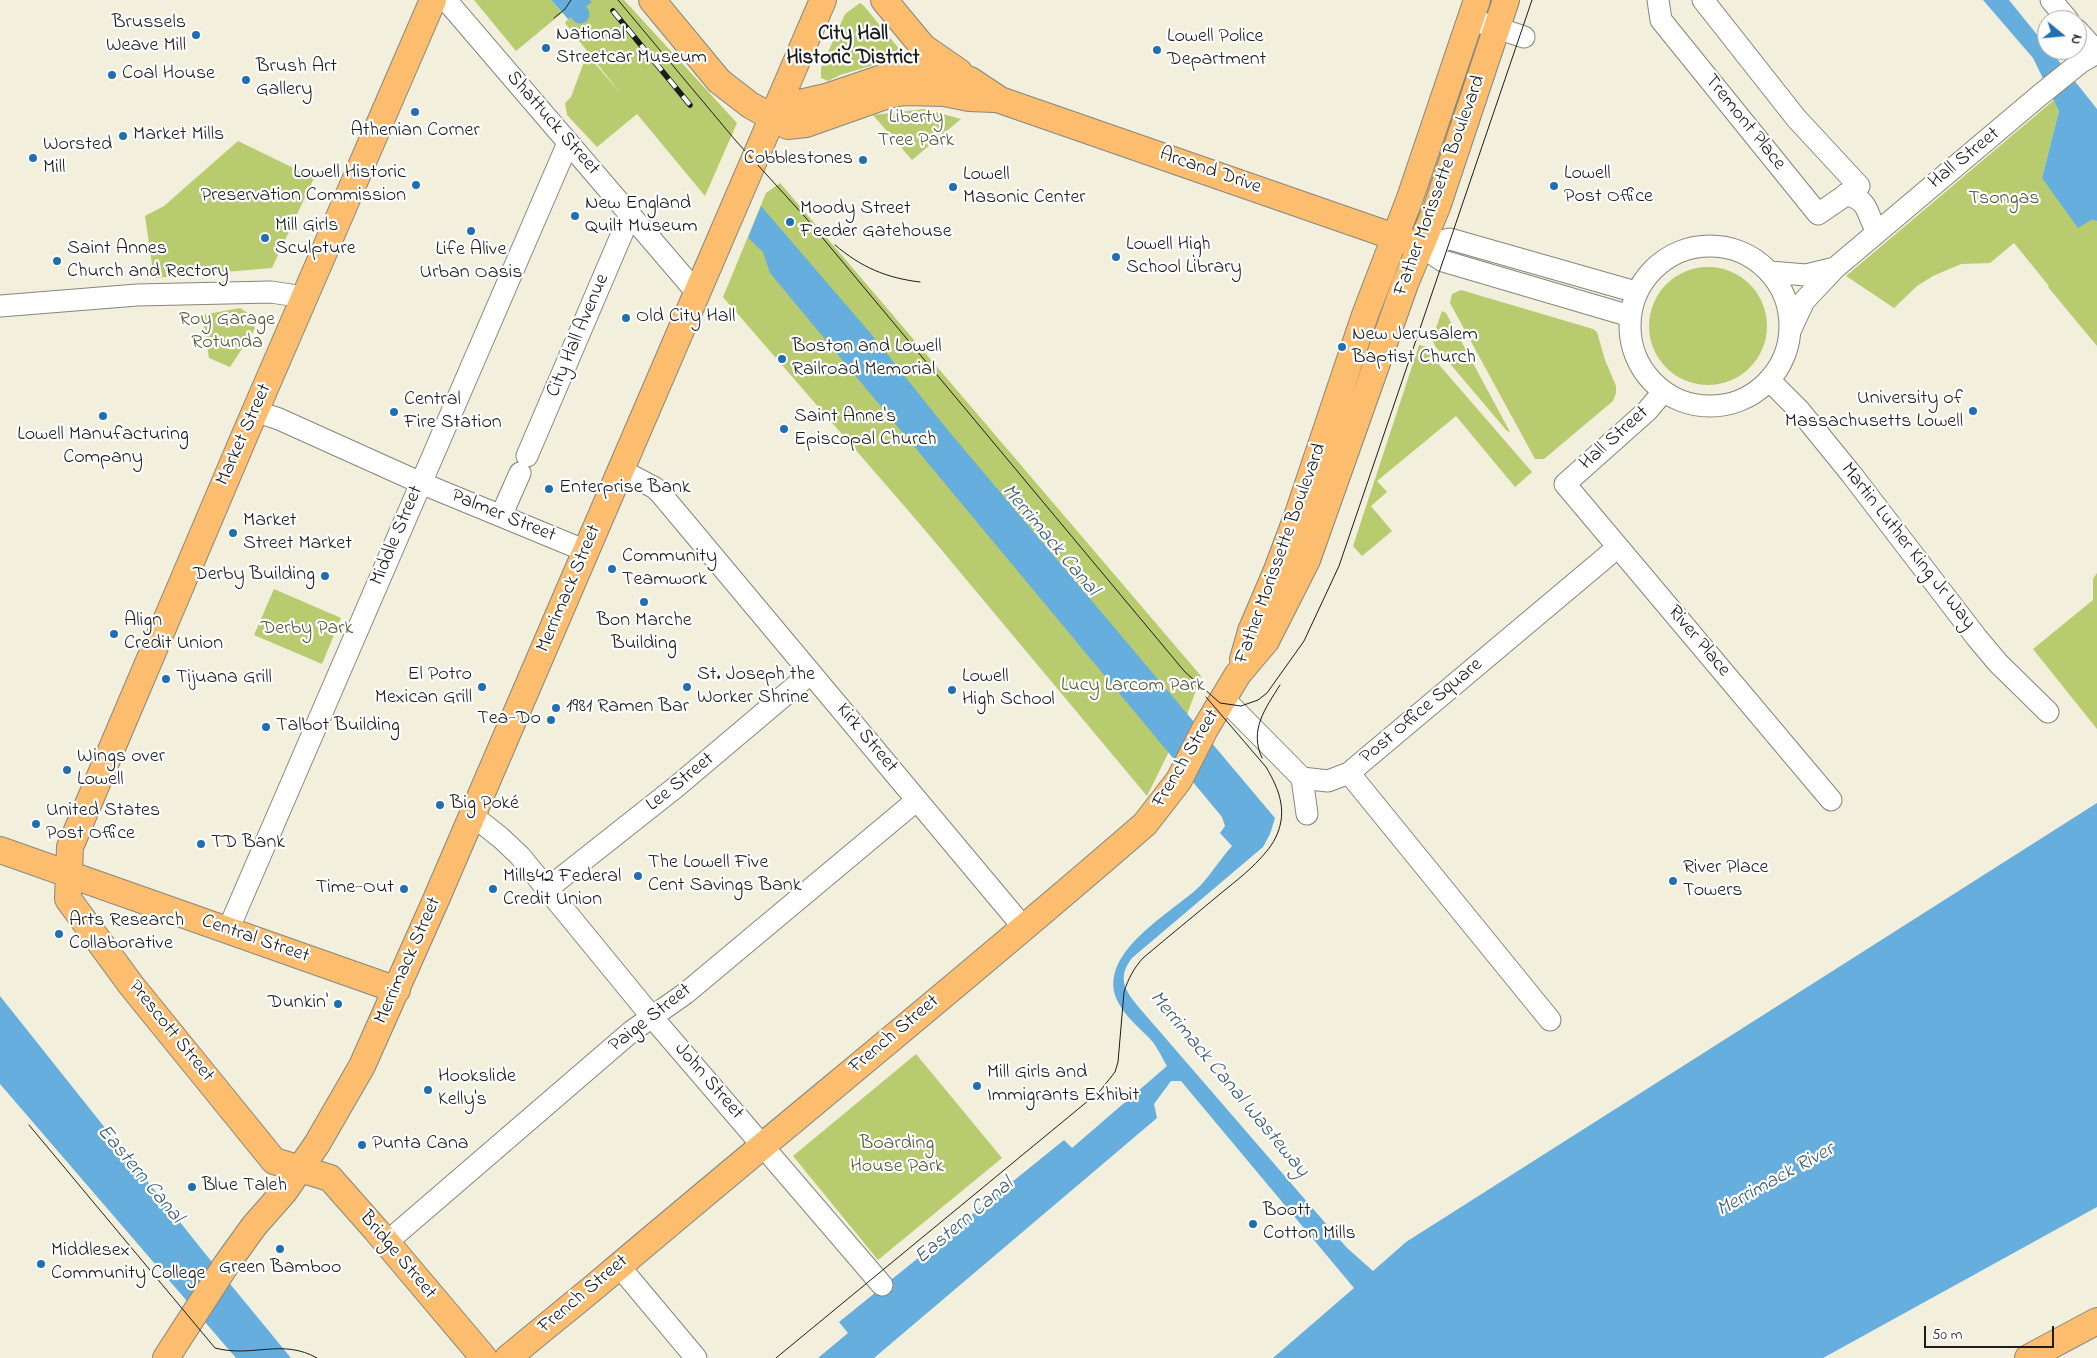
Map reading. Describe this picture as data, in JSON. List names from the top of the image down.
{
  "streets": {
    "main road": [
      "Arcand Drive",
      "Father Morissette Boulevard",
      "Market Street",
      "Merrimack Street",
      "French Street",
      "Central Street",
      "Prescott Street",
      "Bridge Street"
    ],
    "street": [
      "Tremont Place",
      "Shattuck Street",
      "Hall Street",
      "City Hall Avenue",
      "Palmer Street",
      "Middle Street",
      "Martin Luther King Jr Way",
      "River Place",
      "Post Office Square",
      "Kirk Street",
      "Lee Street",
      "Paige Street",
      "John Street"
    ]
  },
  "crossings": [
    ["Shattuck Street", "City Hall Avenue"],
    ["Shattuck Street", "Middle Street"],
    ["Shattuck Street", "Merrimack Street"],
    ["Hall Street", "Arcand Drive"],
    ["Hall Street", "Martin Luther King Jr Way"],
    ["Hall Street", "River Place"],
    ["Arcand Drive", "Father Morissette Boulevard"],
    ["Arcand Drive", "Martin Luther King Jr Way"],
    ["Arcand Drive", "Merrimack Street"],
    ["Father Morissette Boulevard", "French Street"],
    ["City Hall Avenue", "Palmer Street"],
    ["Market Street", "Palmer Street"],
    ["Market Street", "Central Street"],
    ["Market Street", "Prescott Street"],
    ["Palmer Street", "Middle Street"],
    ["Palmer Street", "Merrimack Street"],
    ["Middle Street", "Central Street"],
    ["Merrimack Street", "Kirk Street"],
    ["Merrimack Street", "Central Street"],
    ["Merrimack Street", "Prescott Street"],
    ["Merrimack Street", "John Street"],
    ["Merrimack Street", "Bridge Street"],
    ["River Place", "Post Office Square"],
    ["Kirk Street", "French Street"],
    ["Kirk Street", "Lee Street"],
    ["Kirk Street", "Paige Street"],
    ["French Street", "John Street"],
    ["Lee Street", "John Street"],
    ["Central Street", "Prescott Street"],
    ["Paige Street", "John Street"],
    ["Paige Street", "Bridge Street"],
    ["Prescott Street", "Bridge Street"]
  ],
  "districts": ["City Hall Historic District"],
  "water": [
    "Merrimack Canal",
    "Merrimack Canal Wasteway",
    "Eastern Canal",
    "Merrimack River"
  ],
  "parks": [
    "Liberty Tree Park",
    "Tsongas",
    "Roy Garage Rotunda",
    "Derby Park",
    "Lucy Larcom Park",
    "Boarding House Park"
  ],
  "places": [
    "Brussels Weave Mill",
    "National Streetcar Museum",
    "Lowell Police Department",
    "Coal House",
    "Brush Art Gallery",
    "Athenian Corner",
    "Market Mills",
    "Worsted Mill",
    "Cobblestones",
    "Lowell Historic Preservation Commission",
    "Lowell Post Office",
    "Lowell Masonic Center",
    "New England Quilt Museum",
    "Moody Street Feeder Gatehouse",
    "Life Alive Urban Oasis",
    "Mill Girls Sculpture",
    "Lowell High School Library",
    "Saint Annes Church and Rectory",
    "Old City Hall",
    "New Jerusalem Baptist Church",
    "Boston and Lowell Railroad Memorial",
    "University of Massachusetts Lowell",
    "Central Fire Station",
    "Lowell Manufacturing Company",
    "Saint Anne's Episcopal Church",
    "Enterprise Bank",
    "Market Street Market",
    "Community Teamwork",
    "Derby Building",
    "Bon Marche Building",
    "Align Credit Union",
    "Tijuana Grill",
    "El Potro Mexican Grill",
    "St. Joseph the Worker Shrine",
    "Lowell High School",
    "1981 Ramen Bar",
    "Tea-Do",
    "Talbot Building",
    "Wings over Lowell",
    "Big Poké",
    "United States Post Office",
    "TD Bank",
    "The Lowell Five Cent Savings Bank",
    "River Place Towers",
    "Time-Out",
    "Mills42 Federal Credit Union",
    "Arts Research Collaborative",
    "Dunkin'",
    "Mill Girls and Immigrants Exhibit",
    "Hookslide Kelly's",
    "Punta Cana",
    "Blue Taleh",
    "Boott Cotton Mills",
    "Green Bamboo",
    "Middlesex Community College"
  ],
  "scale_bar": "50 m",
  "north": "right"
}
